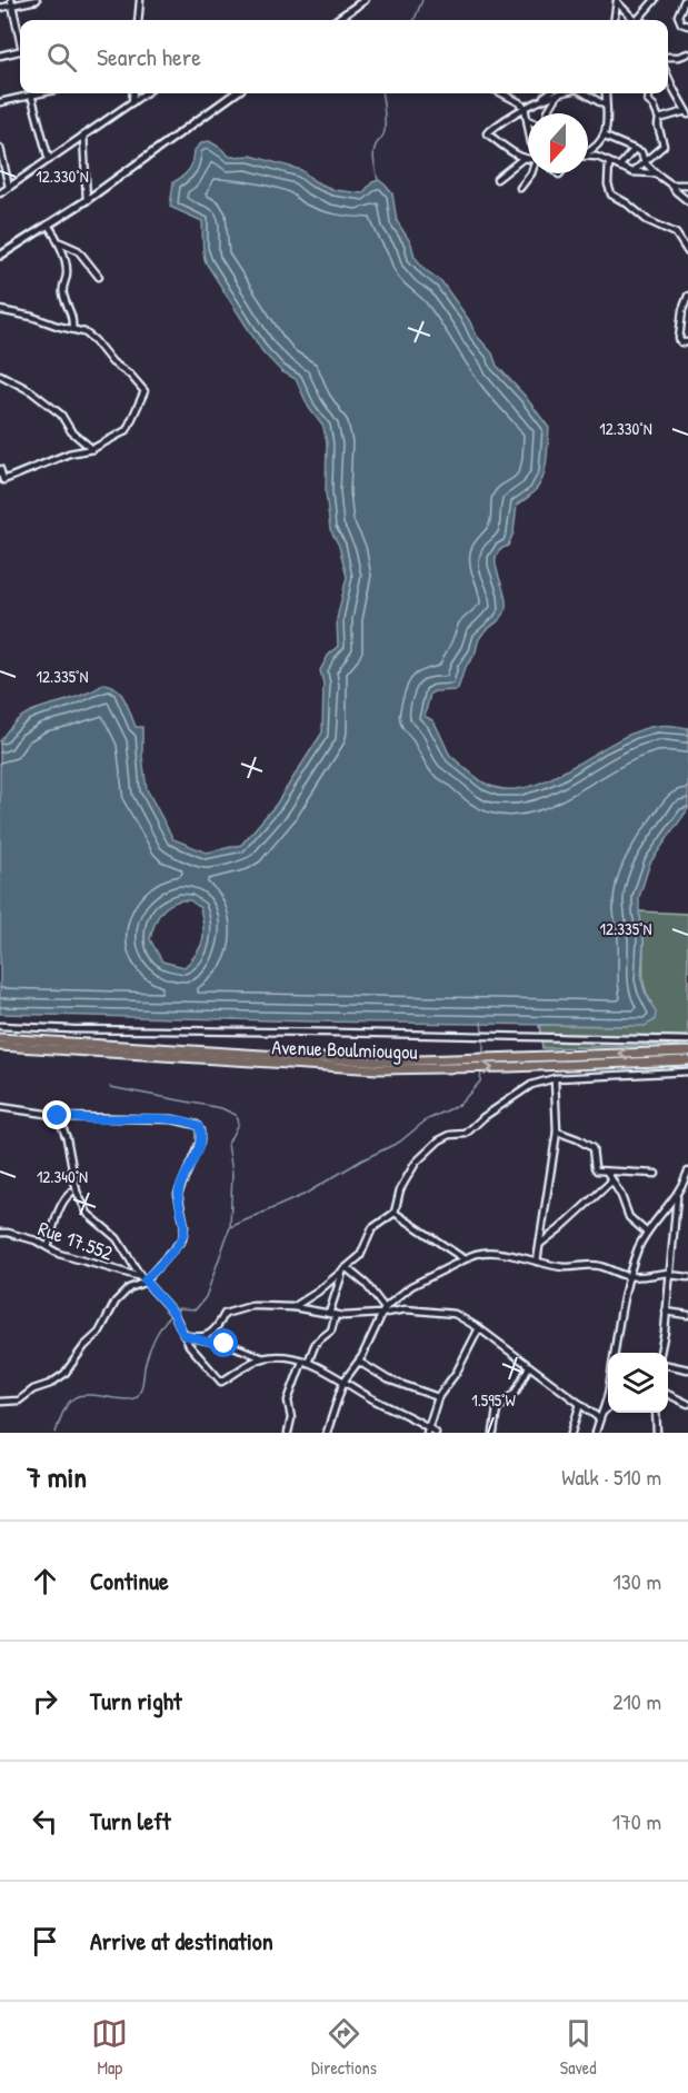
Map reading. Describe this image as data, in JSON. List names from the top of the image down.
{
  "streets": {
    "highway": ["Avenue Boulmiougou"],
    "street": ["Rue 17.552"]
  },
  "north": "bottom",
  "page": {
    "search": "Search here",
    "heading": ["7 min", "Walk · 510 m"],
    "list": [
      ["Continue", "130 m"],
      ["Turn right", "210 m"],
      ["Turn left", "170 m"],
      "Arrive at destination"
    ],
    "nav": ["Map", "Directions", "Saved"]
  },
  "coordinates": [
    "12.330°N",
    "12.335°N",
    "12.340°N",
    "1.595°W"
  ]
}
